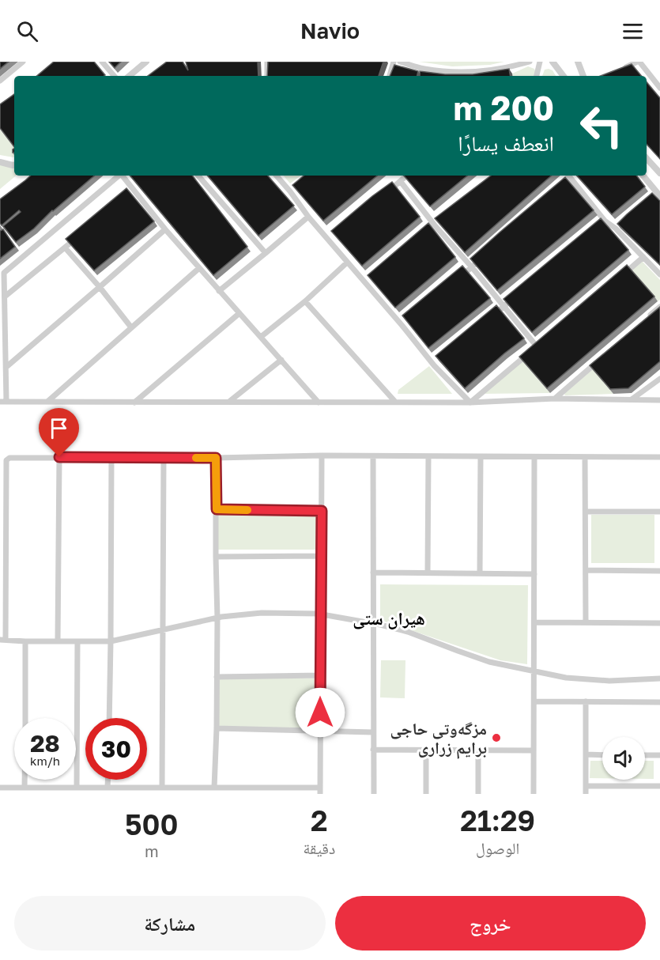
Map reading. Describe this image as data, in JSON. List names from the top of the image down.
{
  "districts": ["هیران ستی"],
  "places": ["مزگەوتی حاجی برایم زراری"],
  "page": {
    "header": "Navio",
    "turn": ["200 m", "انعطف يسارًا"],
    "speed": "28 km/h",
    "limit": "30",
    "eta": [
      "21:29",
      "الوصول",
      "2",
      "دقيقة",
      "500",
      "m"
    ],
    "buttons": ["خروج", "مشاركة"]
  }
}
